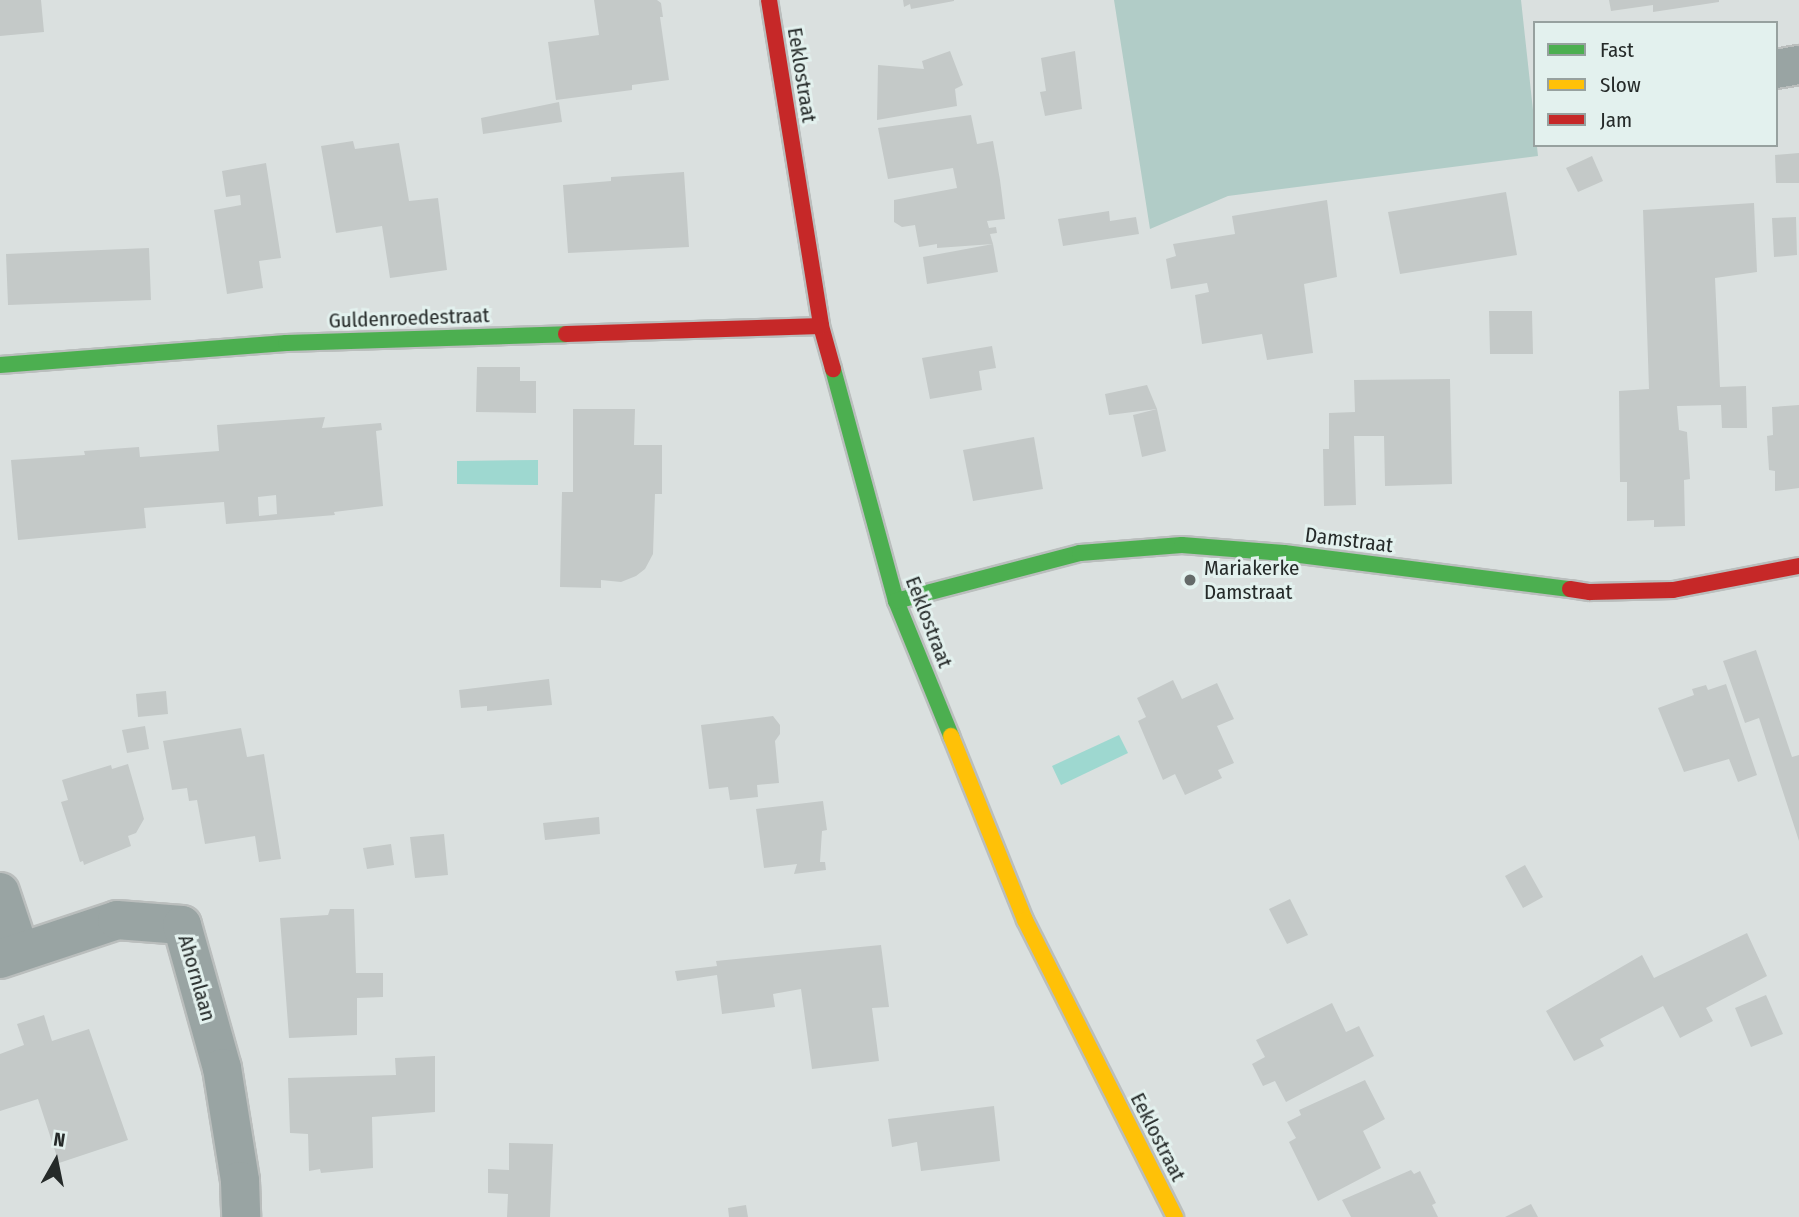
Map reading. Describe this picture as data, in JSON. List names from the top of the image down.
{
  "streets": {
    "street": [
      "Eeklostraat",
      "Guldenroedestraat",
      "Damstraat",
      "Ahornlaan"
    ]
  },
  "crossings": [
    ["Eeklostraat", "Guldenroedestraat"],
    ["Eeklostraat", "Damstraat"]
  ],
  "places": ["Mariakerke Damstraat"],
  "legend": ["Fast", "Slow", "Jam"],
  "north": "top"
}
